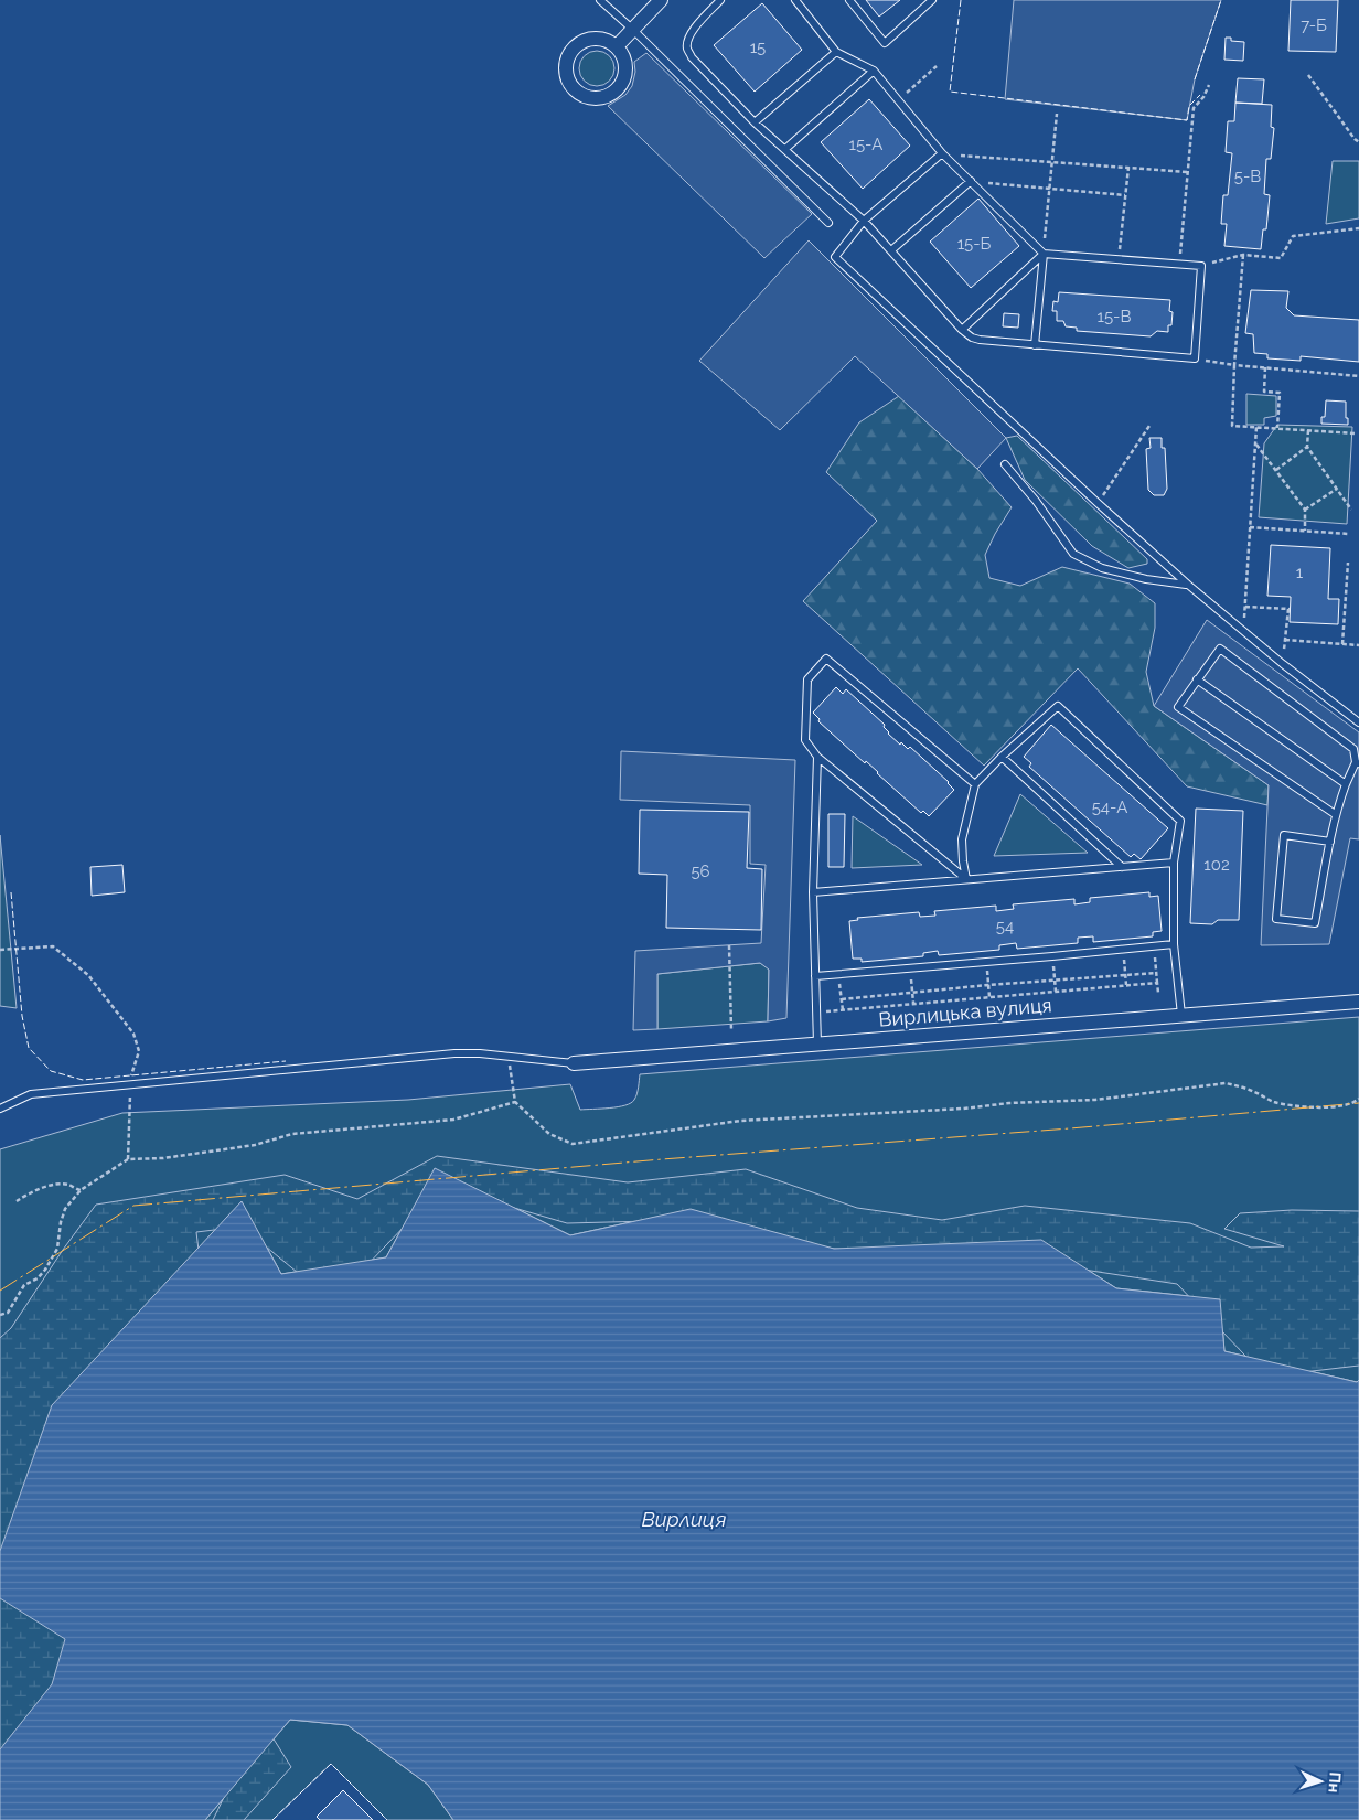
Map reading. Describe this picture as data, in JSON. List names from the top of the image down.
{
  "streets": {
    "street": ["Вирлицька вулиця"]
  },
  "water": ["Вирлиця"],
  "house_numbers": [
    "7-Б",
    "15",
    "15-А",
    "5-В",
    "15-Б",
    "15-В",
    "1",
    "54-А",
    "102",
    "56",
    "54"
  ],
  "north": "right"
}
